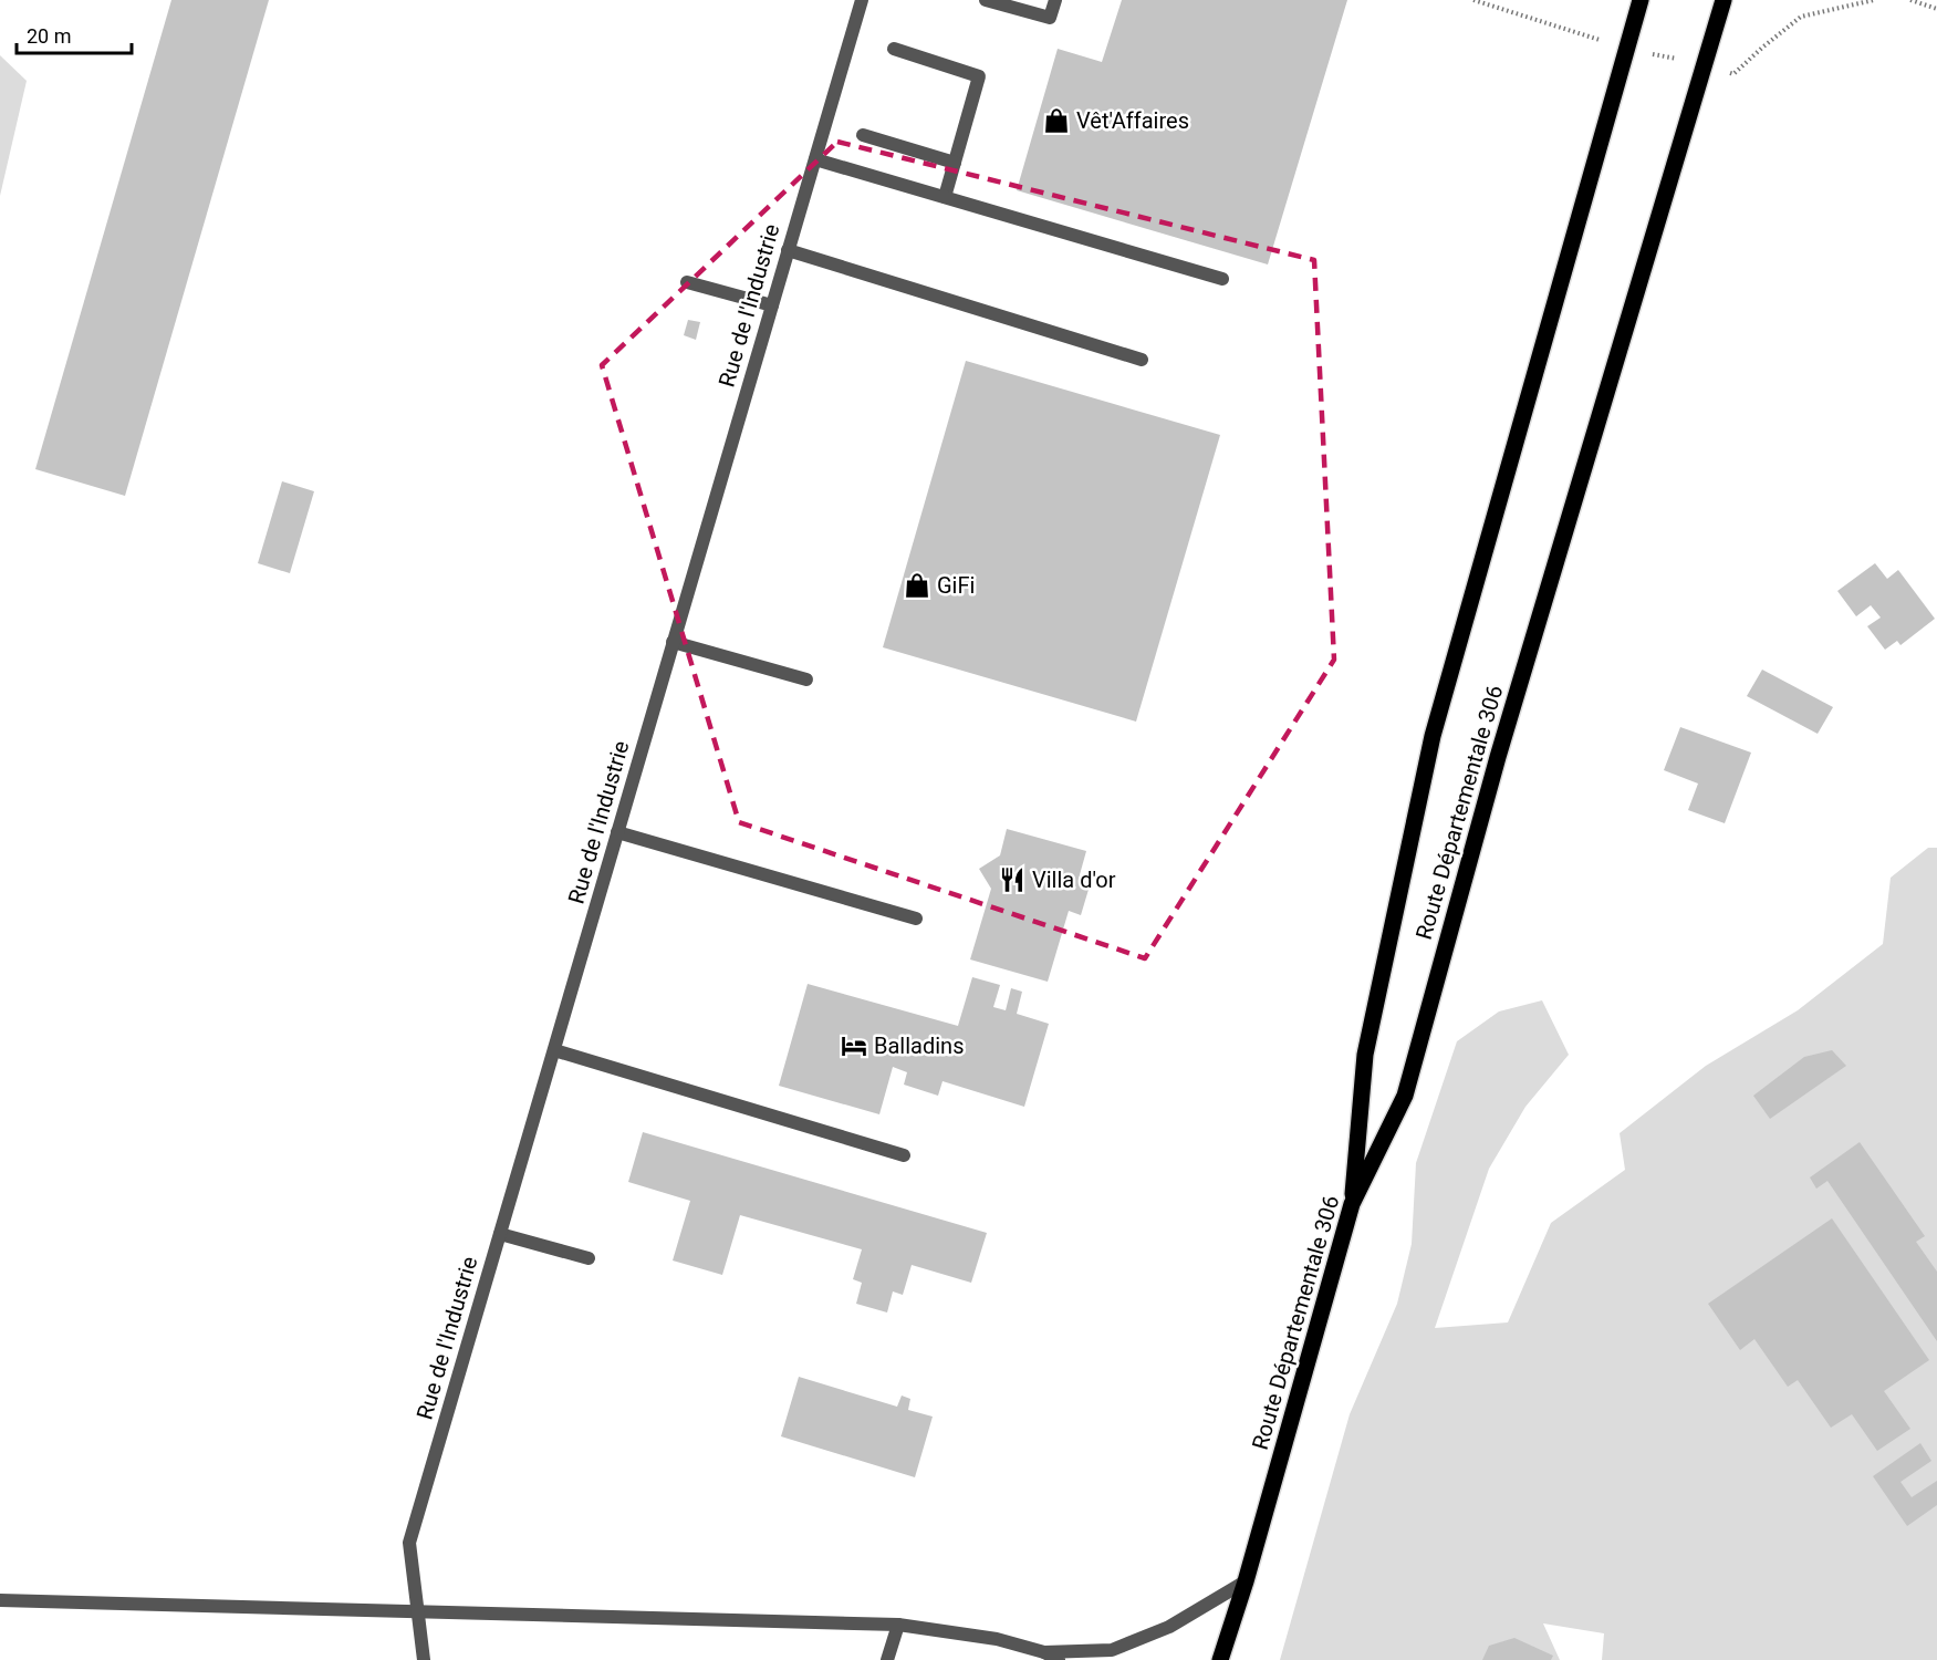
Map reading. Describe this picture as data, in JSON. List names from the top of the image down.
{
  "streets": {
    "main road": ["Route Départementale 306"],
    "street": ["Rue de l'Industrie"]
  },
  "places": {
    "shop": ["Vêt'Affaires", "GiFi"],
    "restaurant": ["Villa d'or"],
    "hotel": ["Balladins"]
  },
  "scale_bar": "20 m"
}
